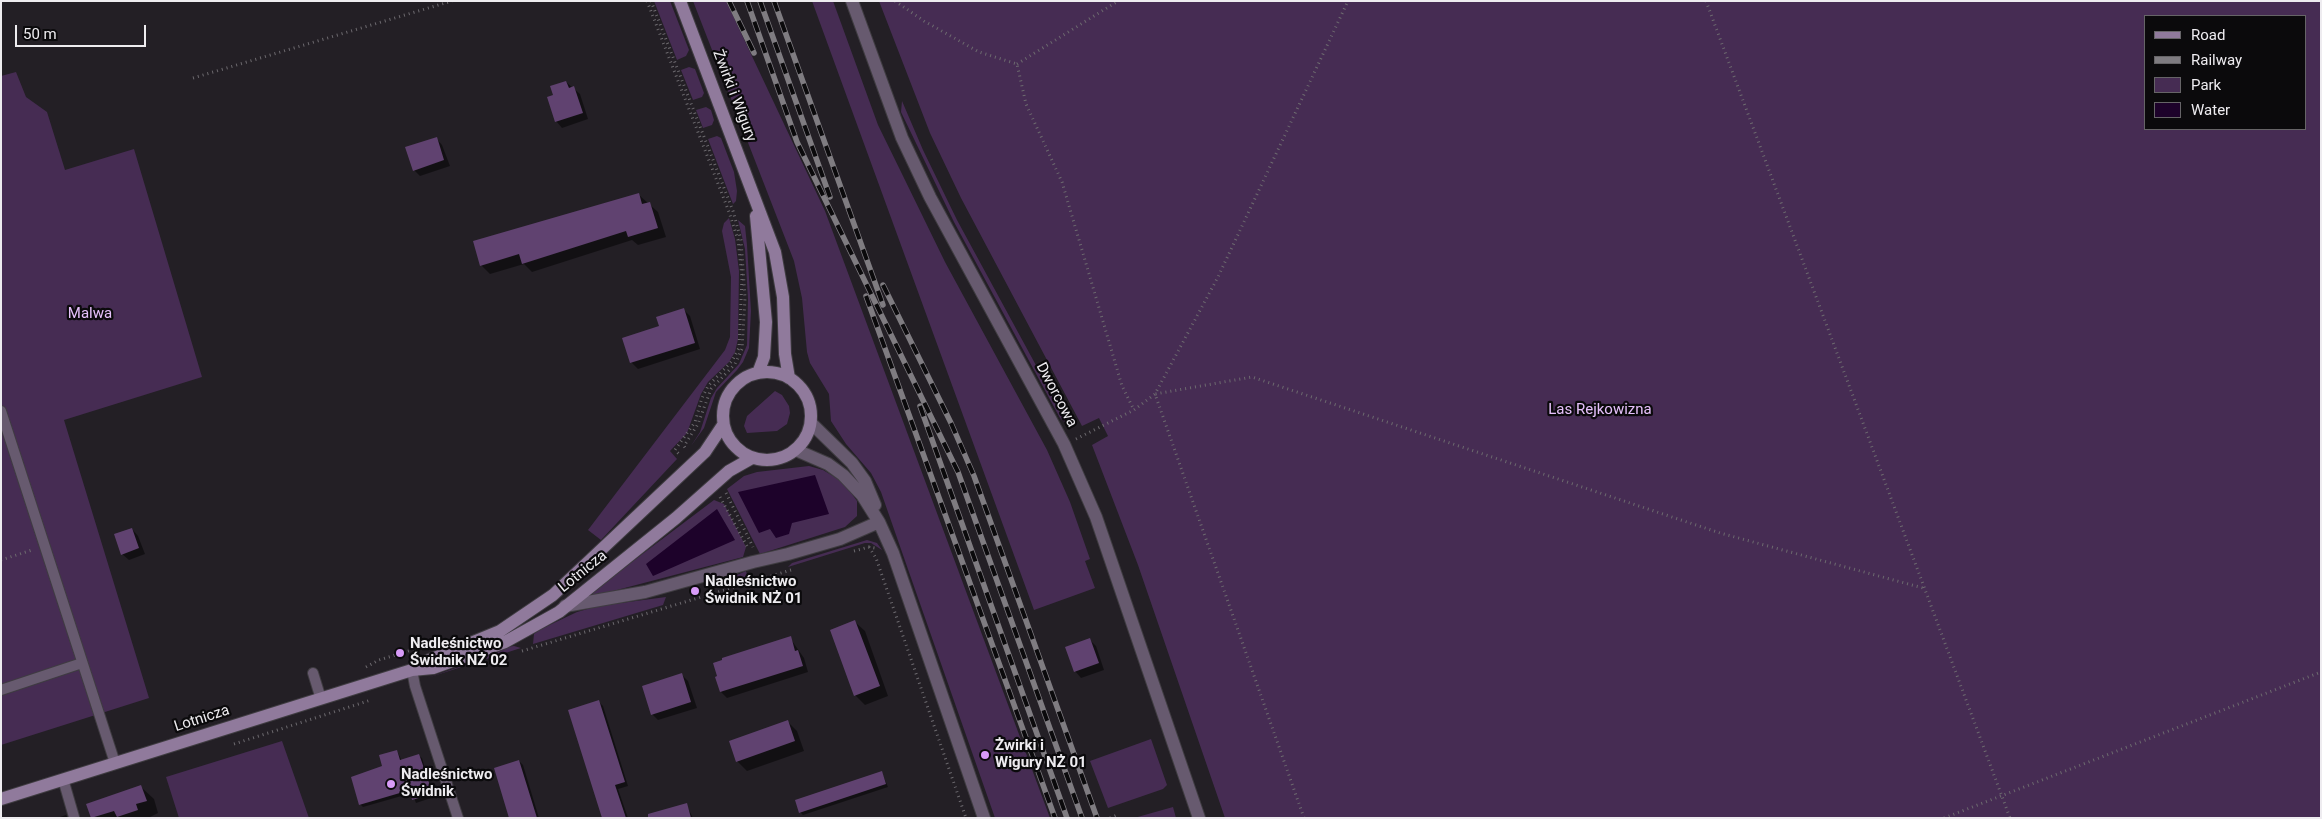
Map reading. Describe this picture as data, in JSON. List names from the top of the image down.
{
  "streets": {
    "main road": ["Żwirki i Wigury", "Lotnicza"],
    "street": ["Dworcowa"]
  },
  "crossings": [
    ["Żwirki i Wigury", "Lotnicza"]
  ],
  "parks": ["Malwa", "Las Rejkowizna"],
  "places": [
    "Nadleśnictwo Świdnik NŻ 01",
    "Nadleśnictwo Świdnik NŻ 02",
    "Żwirki i Wigury NŻ 01",
    "Nadleśnictwo Świdnik"
  ],
  "legend": [
    "Road",
    "Railway",
    "Park",
    "Water"
  ],
  "scale_bar": "50 m"
}
